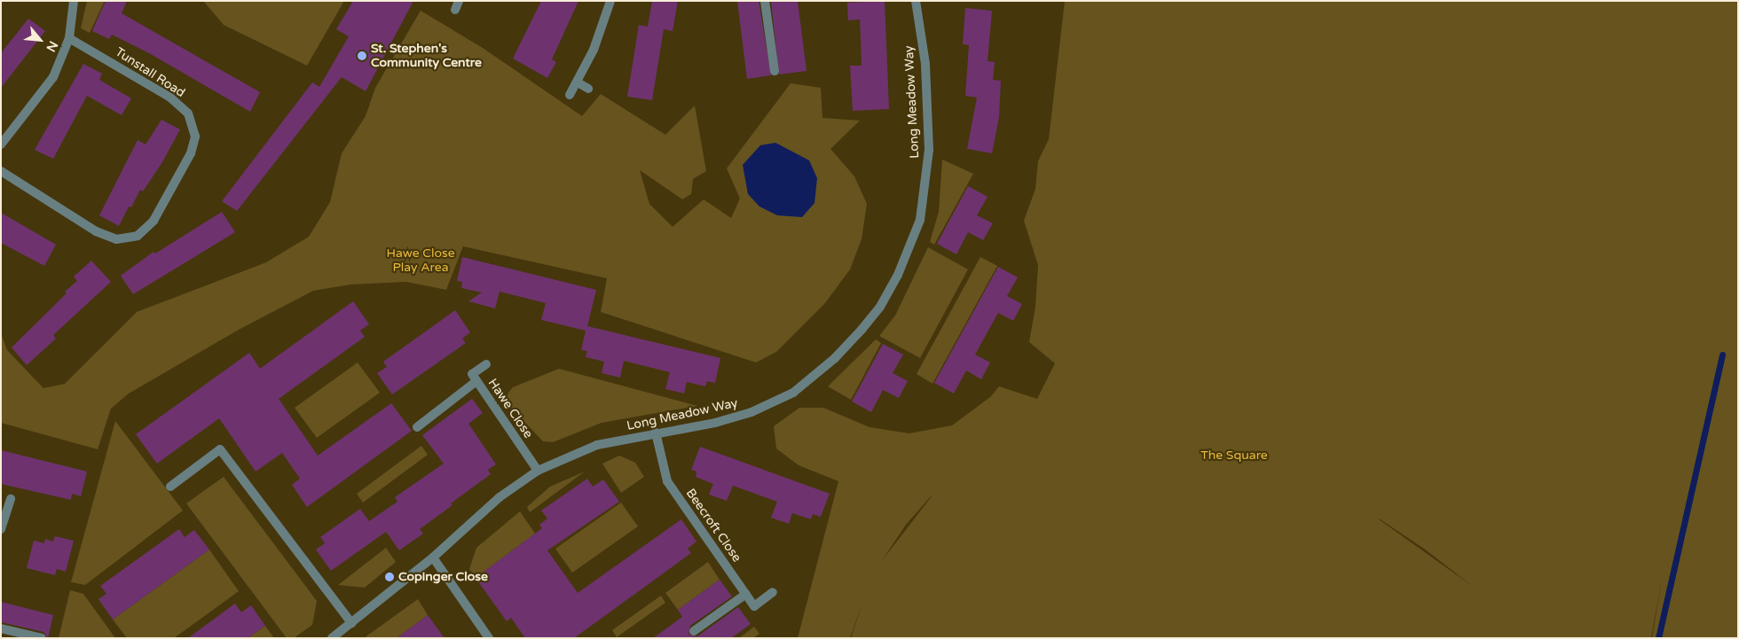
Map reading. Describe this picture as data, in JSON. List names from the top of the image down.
{
  "streets": {
    "street": [
      "Tunstall Road",
      "Long Meadow Way",
      "Hawe Close",
      "Beecroft Close"
    ]
  },
  "crossings": [
    ["Long Meadow Way", "Hawe Close"],
    ["Long Meadow Way", "Beecroft Close"]
  ],
  "parks": ["Hawe Close Play Area", "The Square"],
  "places": ["St. Stephen's Community Centre", "Copinger Close"],
  "north": "bottom right"
}
